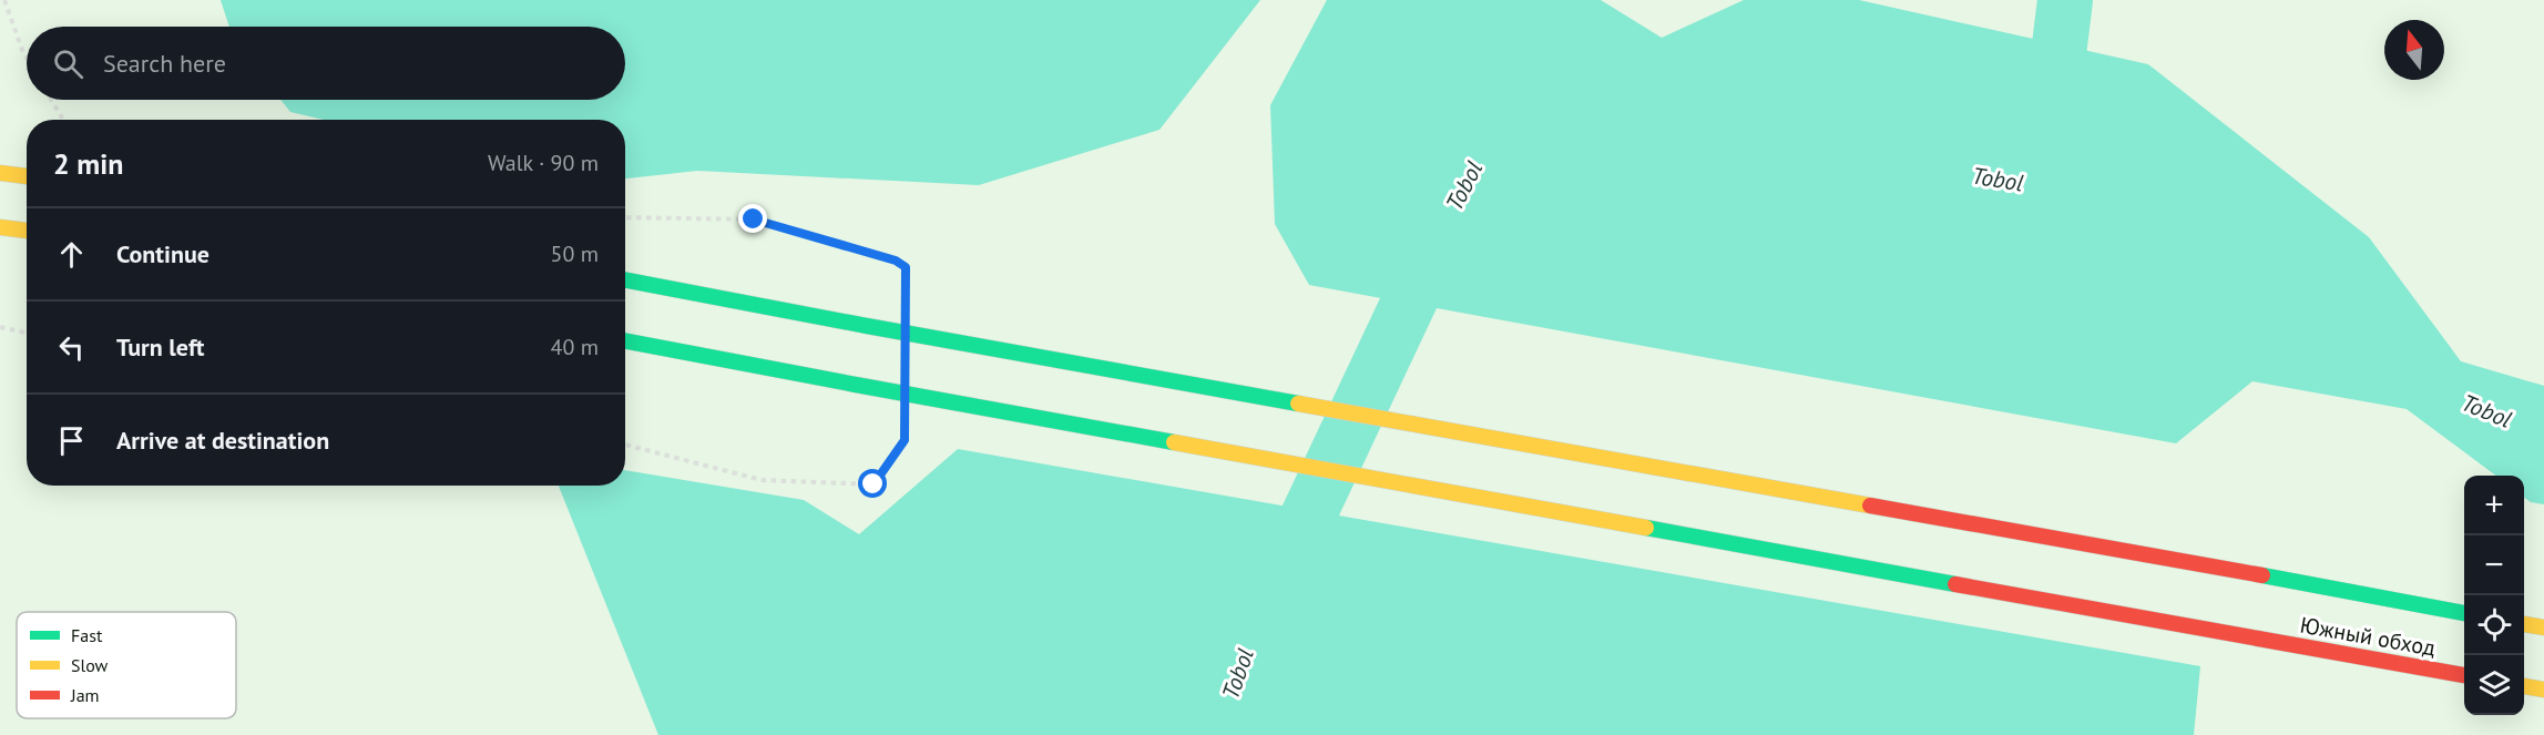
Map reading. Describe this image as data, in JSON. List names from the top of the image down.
{
  "streets": {
    "highway": ["Южный обход"]
  },
  "water": ["Tobol"],
  "legend": ["Fast", "Slow", "Jam"],
  "north": "top",
  "page": {
    "search": "Search here",
    "heading": ["2 min", "Walk · 90 m"],
    "list": [
      ["Continue", "50 m"],
      ["Turn left", "40 m"],
      "Arrive at destination"
    ],
    "map_buttons": ["+", "−"]
  }
}
